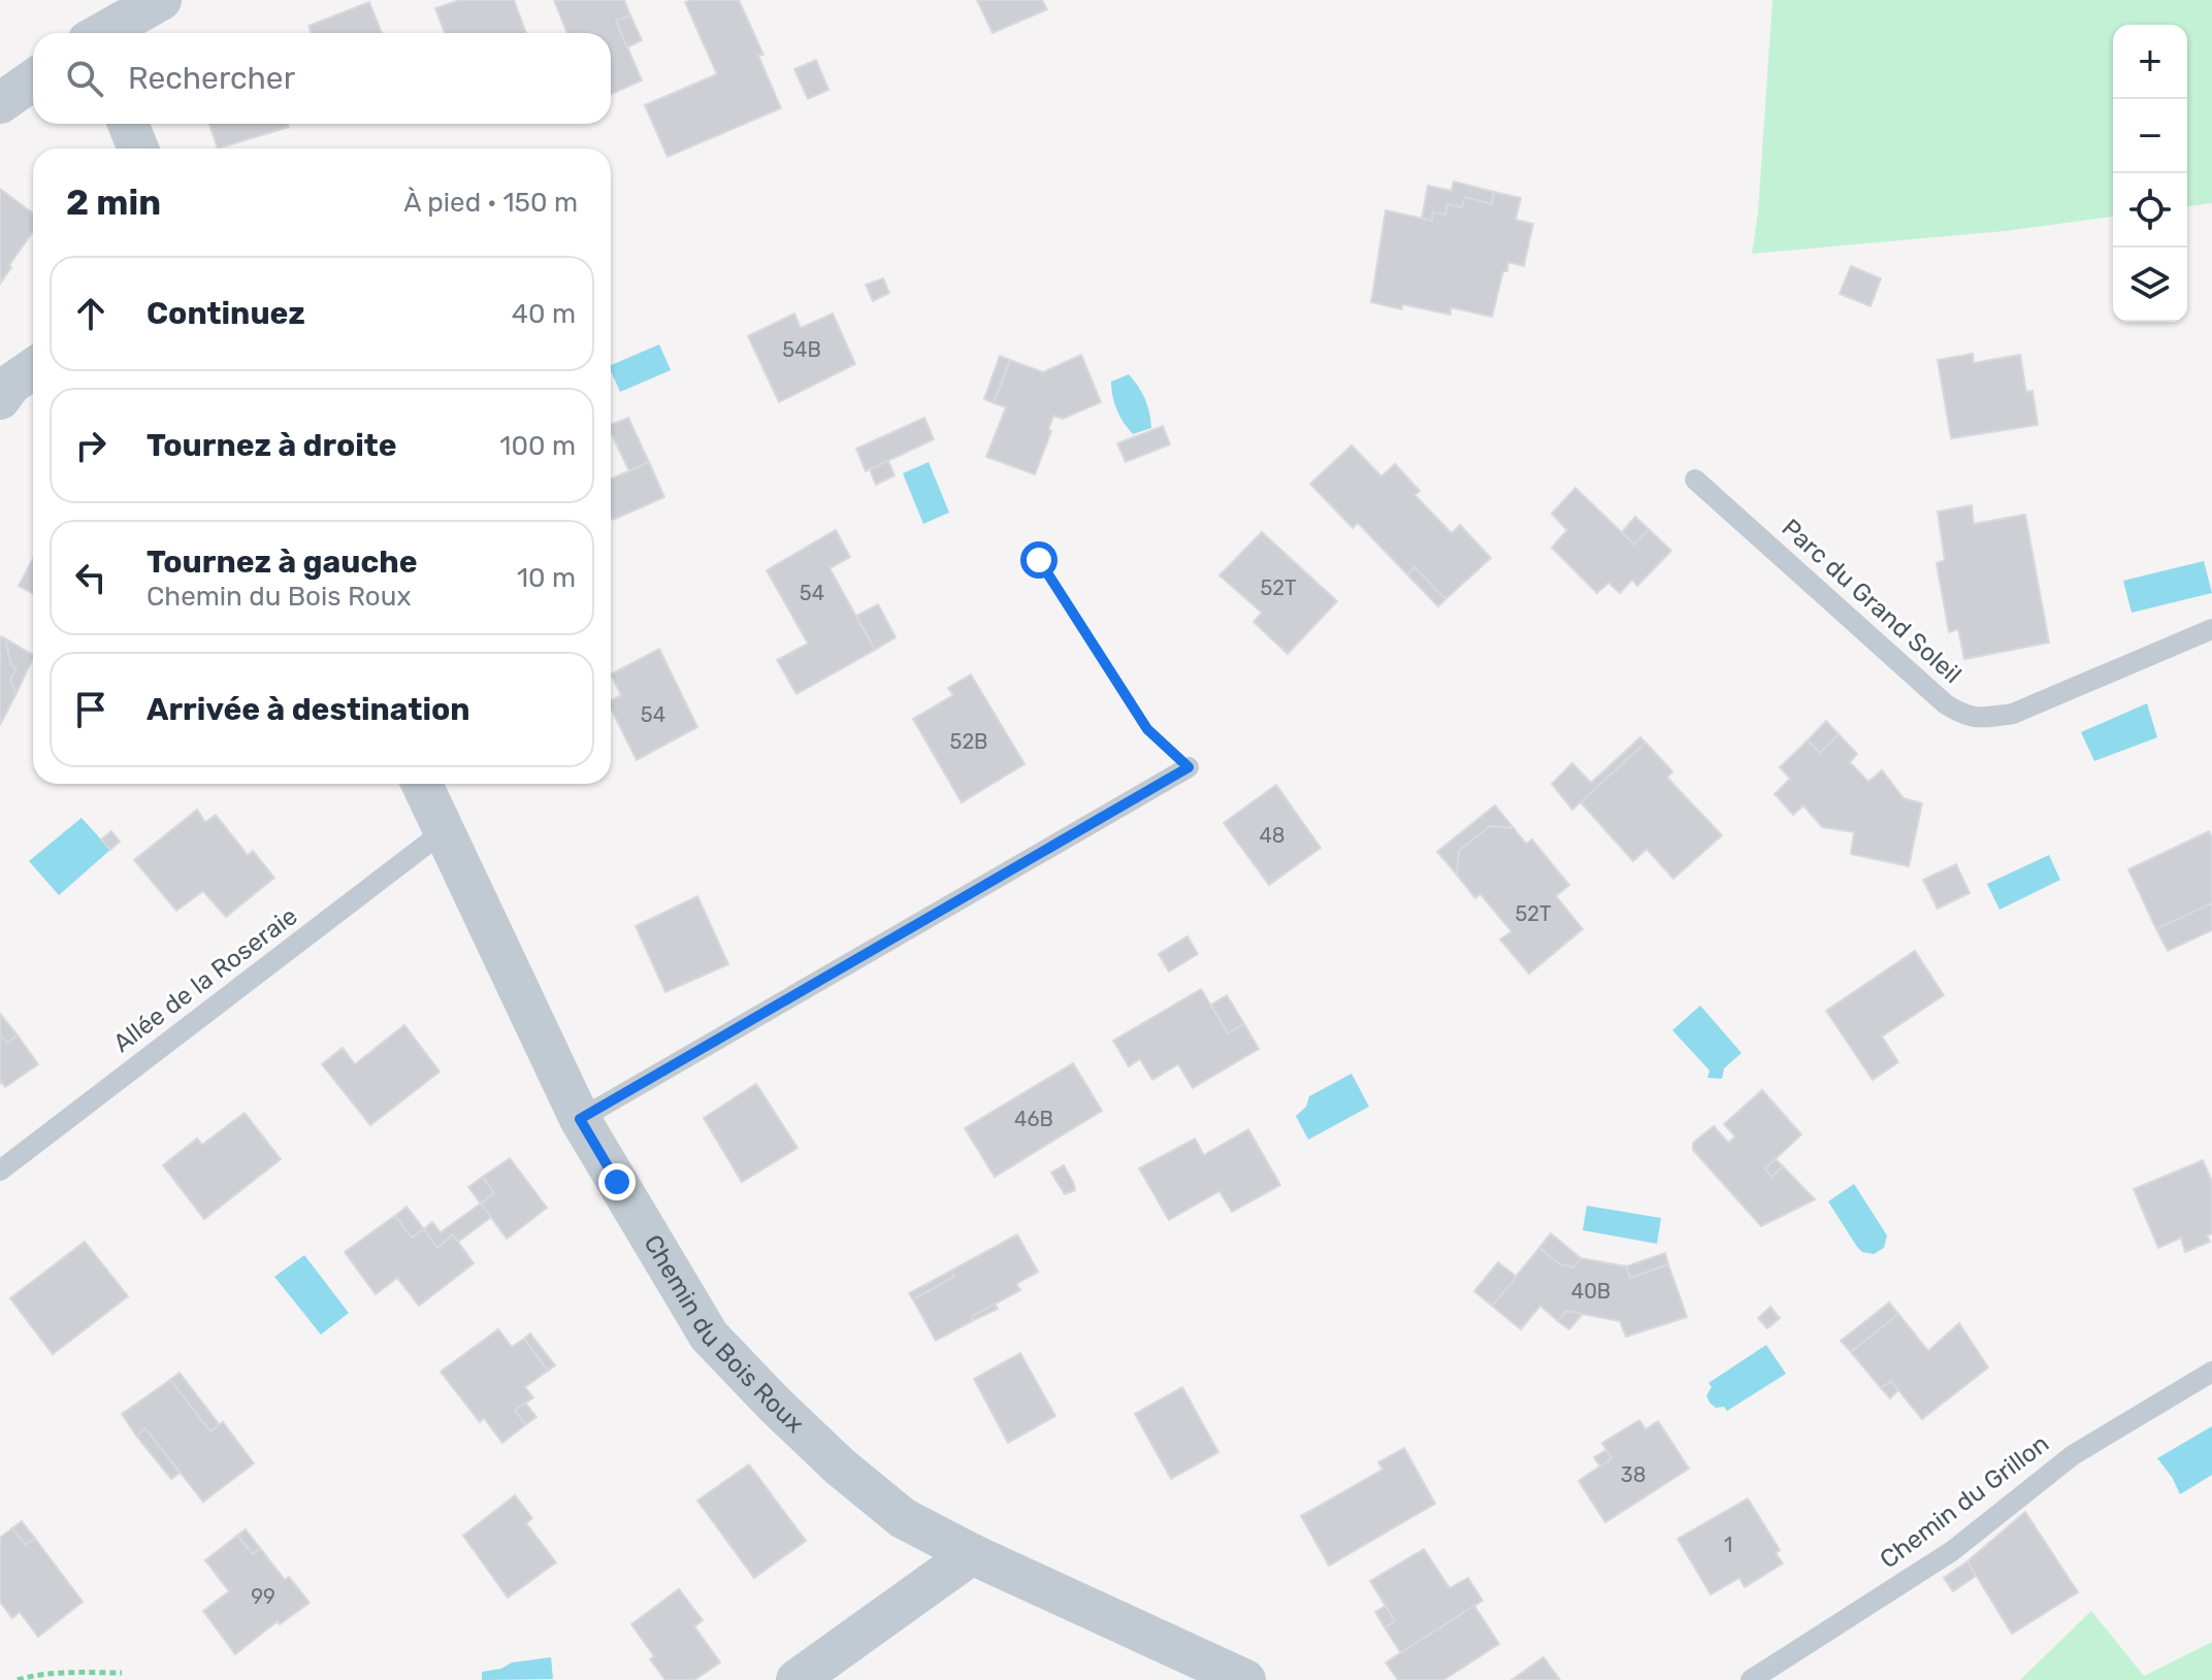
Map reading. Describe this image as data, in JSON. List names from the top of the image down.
{
  "streets": {
    "street": ["Chemin du Bois Roux"],
    "lane": ["Parc du Grand Soleil", "Allée de la Roseraie", "Chemin du Grillon"]
  },
  "crossings": [
    ["Allée de la Roseraie", "Chemin du Bois Roux"]
  ],
  "house_numbers": [
    "54B",
    "52T",
    "54",
    "54",
    "52B",
    "48",
    "52T",
    "46B",
    "40B",
    "38",
    "1",
    "99"
  ],
  "page": {
    "map_buttons": ["+", "−"],
    "search": "Rechercher",
    "heading": ["2 min", "À pied · 150 m"],
    "list": [
      ["Continuez", "40 m"],
      ["Tournez à droite", "100 m"],
      ["Tournez à gauche", "Chemin du Bois Roux", "10 m"],
      "Arrivée à destination"
    ]
  }
}
